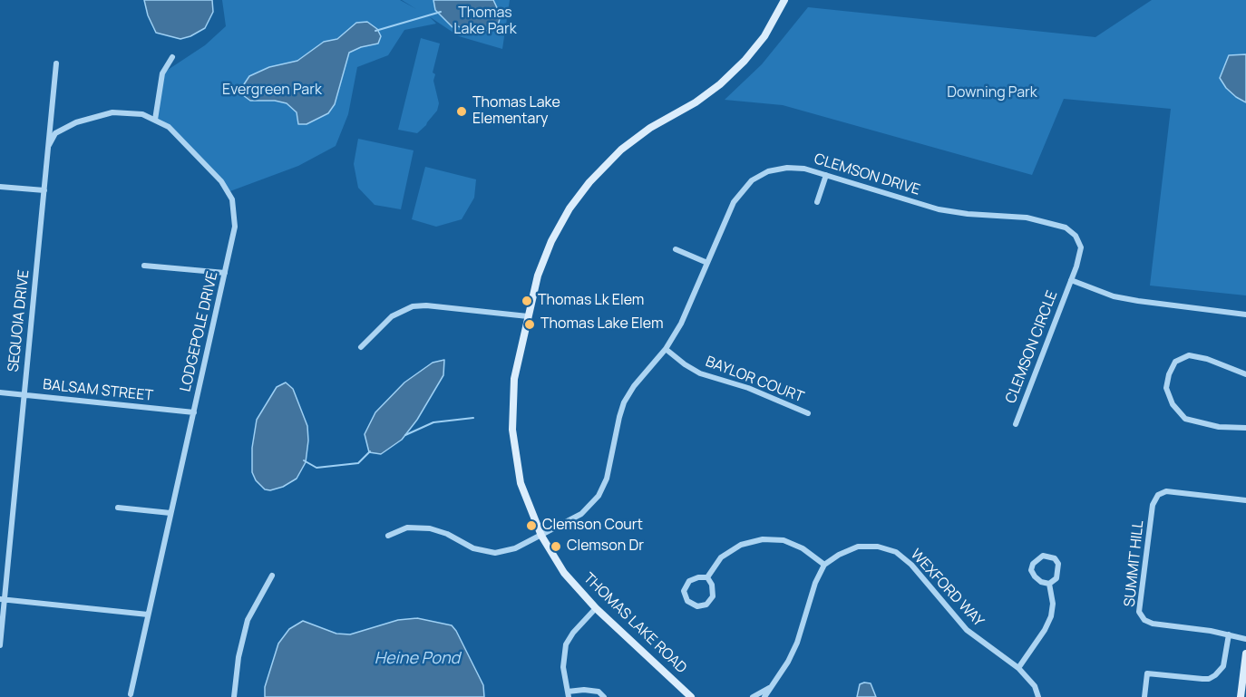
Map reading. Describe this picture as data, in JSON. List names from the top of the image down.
{
  "streets": {
    "street": [
      "CLEMSON DRIVE",
      "SEQUOIA DRIVE",
      "LODGEPOLE DRIVE",
      "CLEMSON CIRCLE",
      "BAYLOR COURT",
      "BALSAM STREET",
      "SUMMIT HILL",
      "WEXFORD WAY",
      "THOMAS LAKE ROAD"
    ]
  },
  "crossings": [
    ["CLEMSON DRIVE", "CLEMSON CIRCLE"],
    ["CLEMSON DRIVE", "BAYLOR COURT"],
    ["CLEMSON DRIVE", "THOMAS LAKE ROAD"],
    ["SEQUOIA DRIVE", "LODGEPOLE DRIVE"],
    ["SEQUOIA DRIVE", "BALSAM STREET"],
    ["LODGEPOLE DRIVE", "BALSAM STREET"]
  ],
  "water": ["Heine Pond"],
  "parks": ["Thomas Lake Park", "Evergreen Park", "Downing Park"],
  "places": [
    "Thomas Lake Elementary",
    "Thomas Lk Elem",
    "Thomas Lake Elem",
    "Clemson Court",
    "Clemson Dr"
  ]
}
